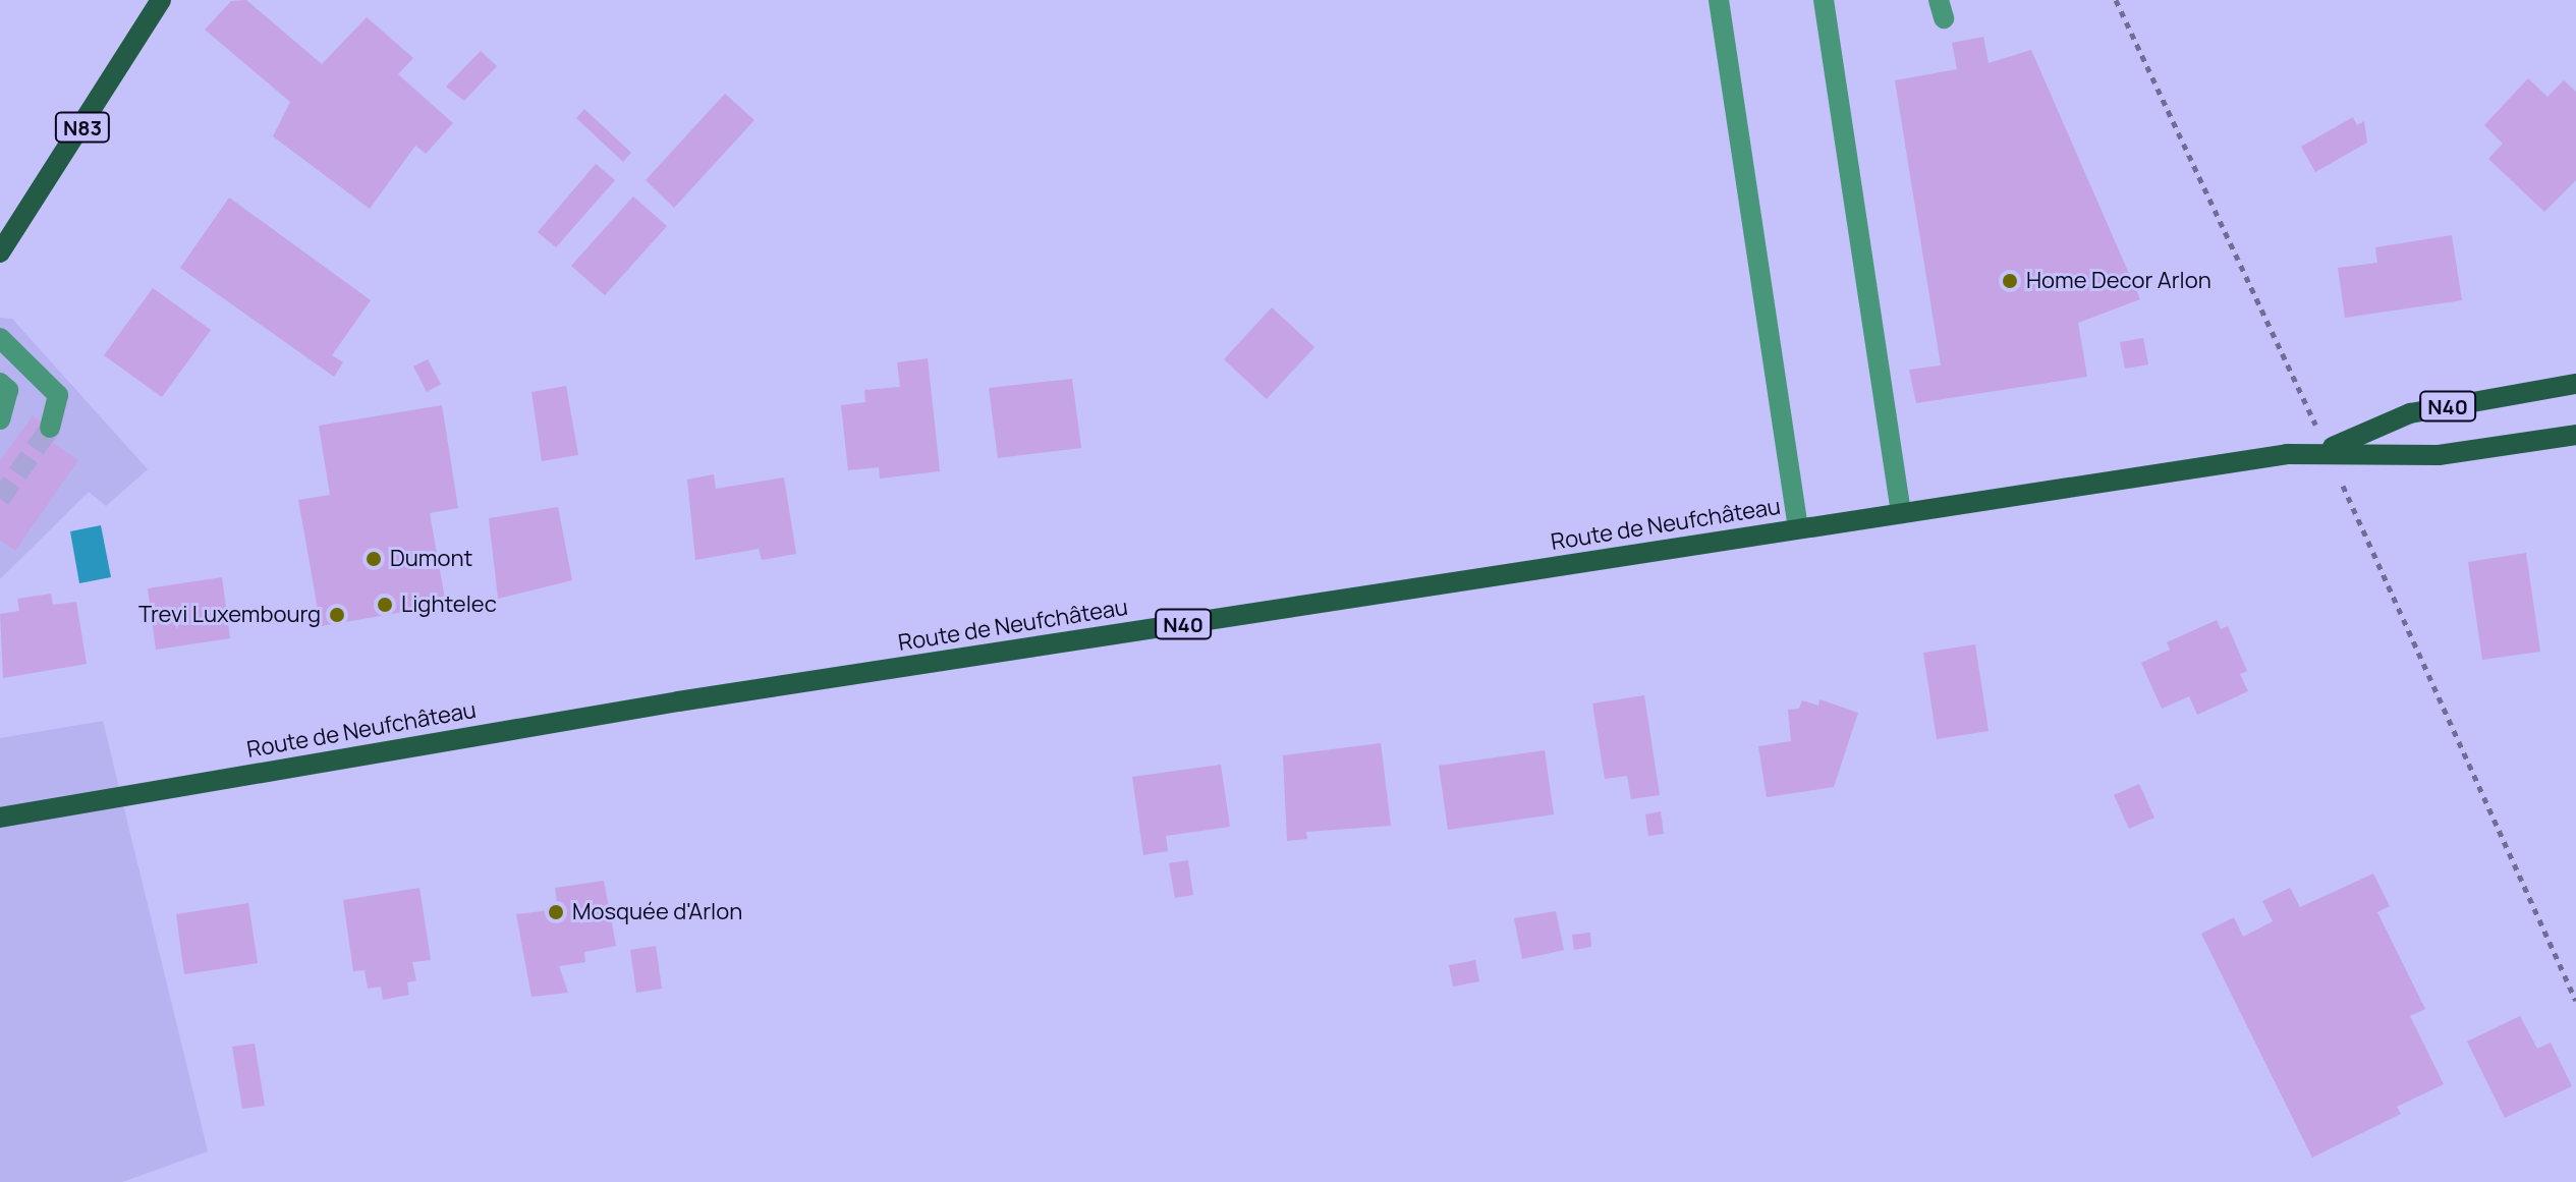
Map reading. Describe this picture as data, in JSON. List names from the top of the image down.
{
  "streets": {
    "main road": ["N83", "N40", "Route de Neufchâteau"]
  },
  "places": [
    "Home Decor Arlon",
    "Dumont",
    "Lightelec",
    "Trevi Luxembourg",
    "Mosquée d'Arlon"
  ]
}
